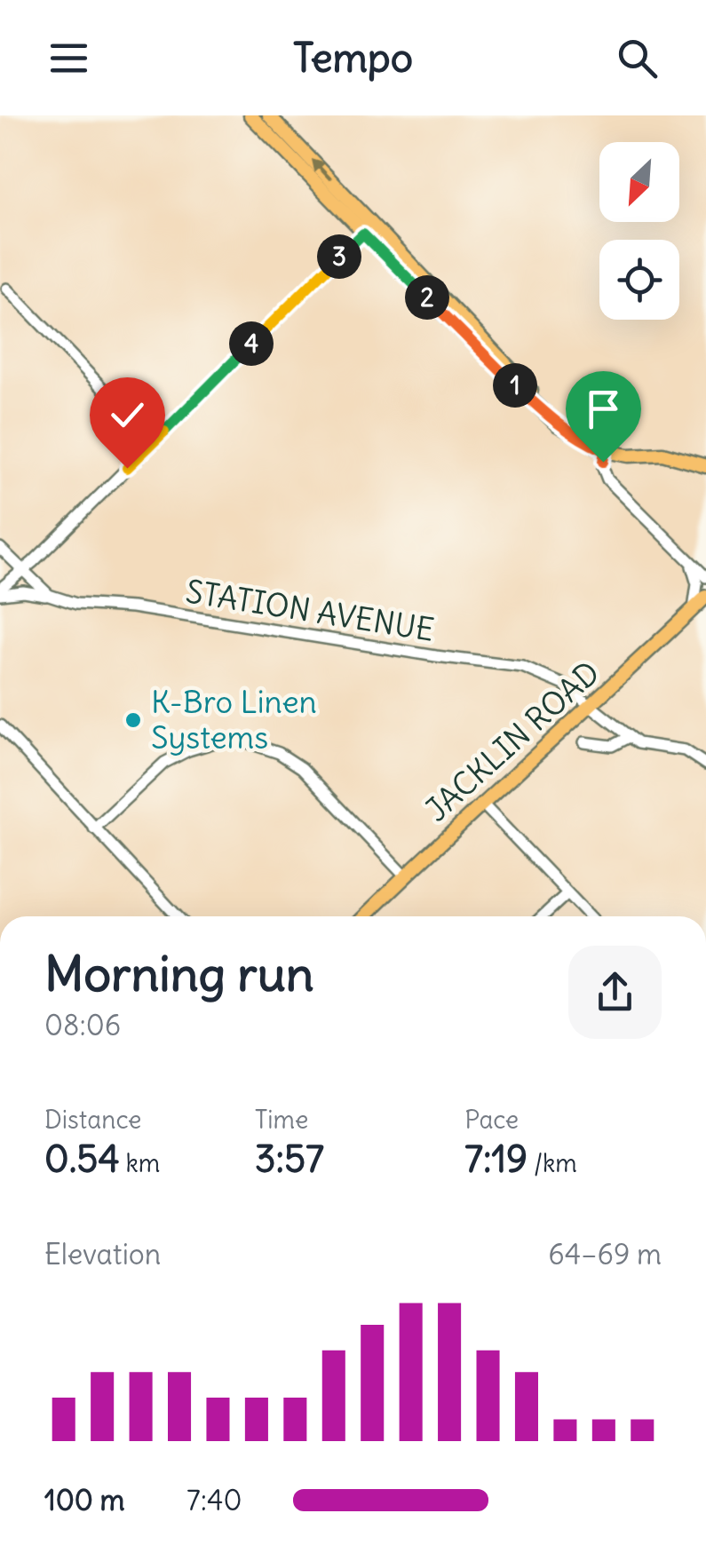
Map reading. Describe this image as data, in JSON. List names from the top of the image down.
{
  "streets": {
    "main road": ["JACKLIN ROAD"],
    "street": ["STATION AVENUE"]
  },
  "crossings": [
    ["STATION AVENUE", "JACKLIN ROAD"]
  ],
  "places": ["K-Bro Linen Systems"],
  "north": "bottom left",
  "page": {
    "header": "Tempo",
    "pins": [
      "3",
      "2",
      "4",
      "1"
    ],
    "heading": ["Morning run", "08:06"],
    "stats": [
      ["Distance", "0.54 km"],
      ["Time", "3:57"],
      ["Pace", "7:19 /km"]
    ],
    "chart": ["Elevation", "64–69 m"],
    "list": [
      {
        "name": "100 m",
        "note": "7:40"
      }
    ]
  }
}
